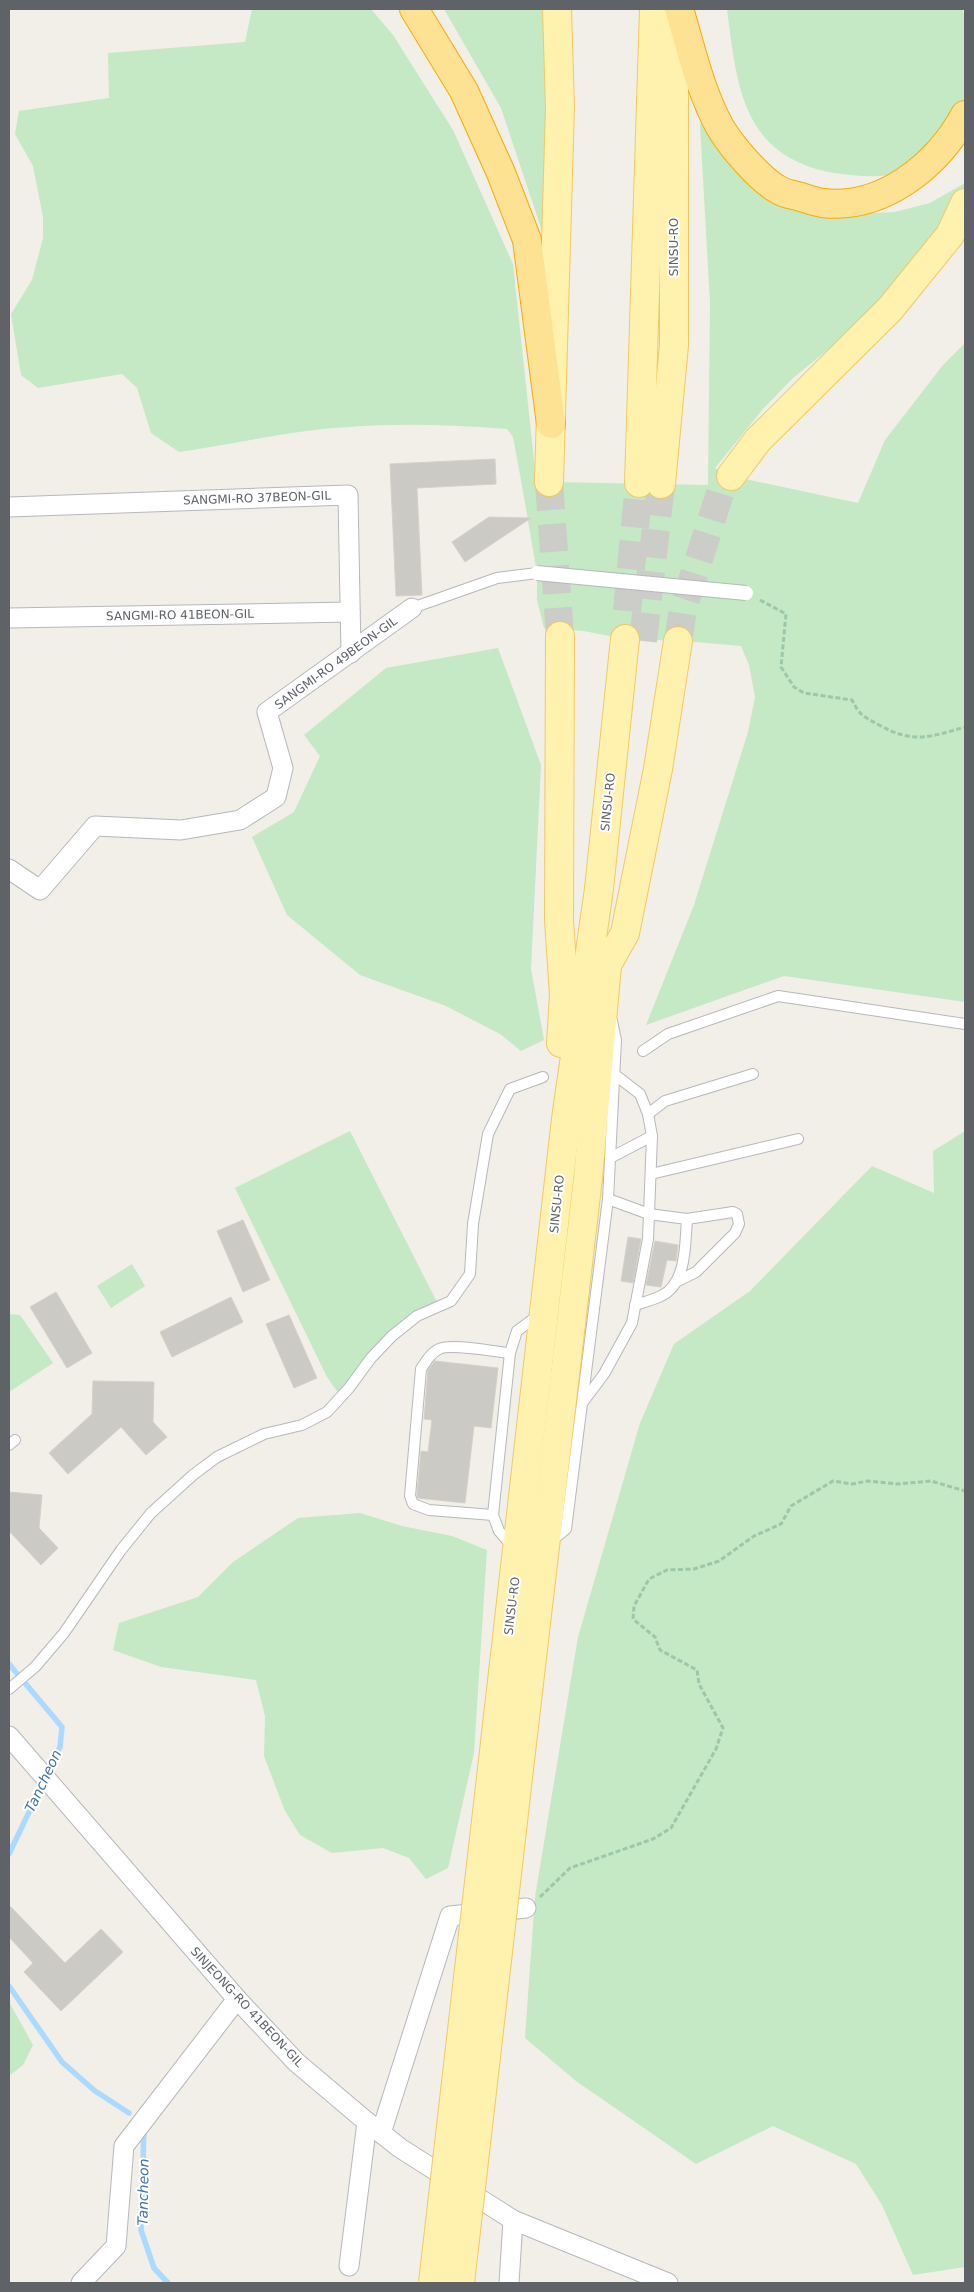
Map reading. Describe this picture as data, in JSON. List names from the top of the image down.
{
  "streets": {
    "main road": ["SINSU-RO"],
    "street": [
      "SANGMI-RO 37BEON-GIL",
      "SANGMI-RO 41BEON-GIL",
      "SANGMI-RO 49BEON-GIL",
      "SINJEONG-RO 41BEON-GIL"
    ]
  },
  "crossings": [
    ["SANGMI-RO 37BEON-GIL", "SANGMI-RO 41BEON-GIL"],
    ["SANGMI-RO 37BEON-GIL", "SANGMI-RO 49BEON-GIL"]
  ],
  "water": ["Tancheon"]
}
